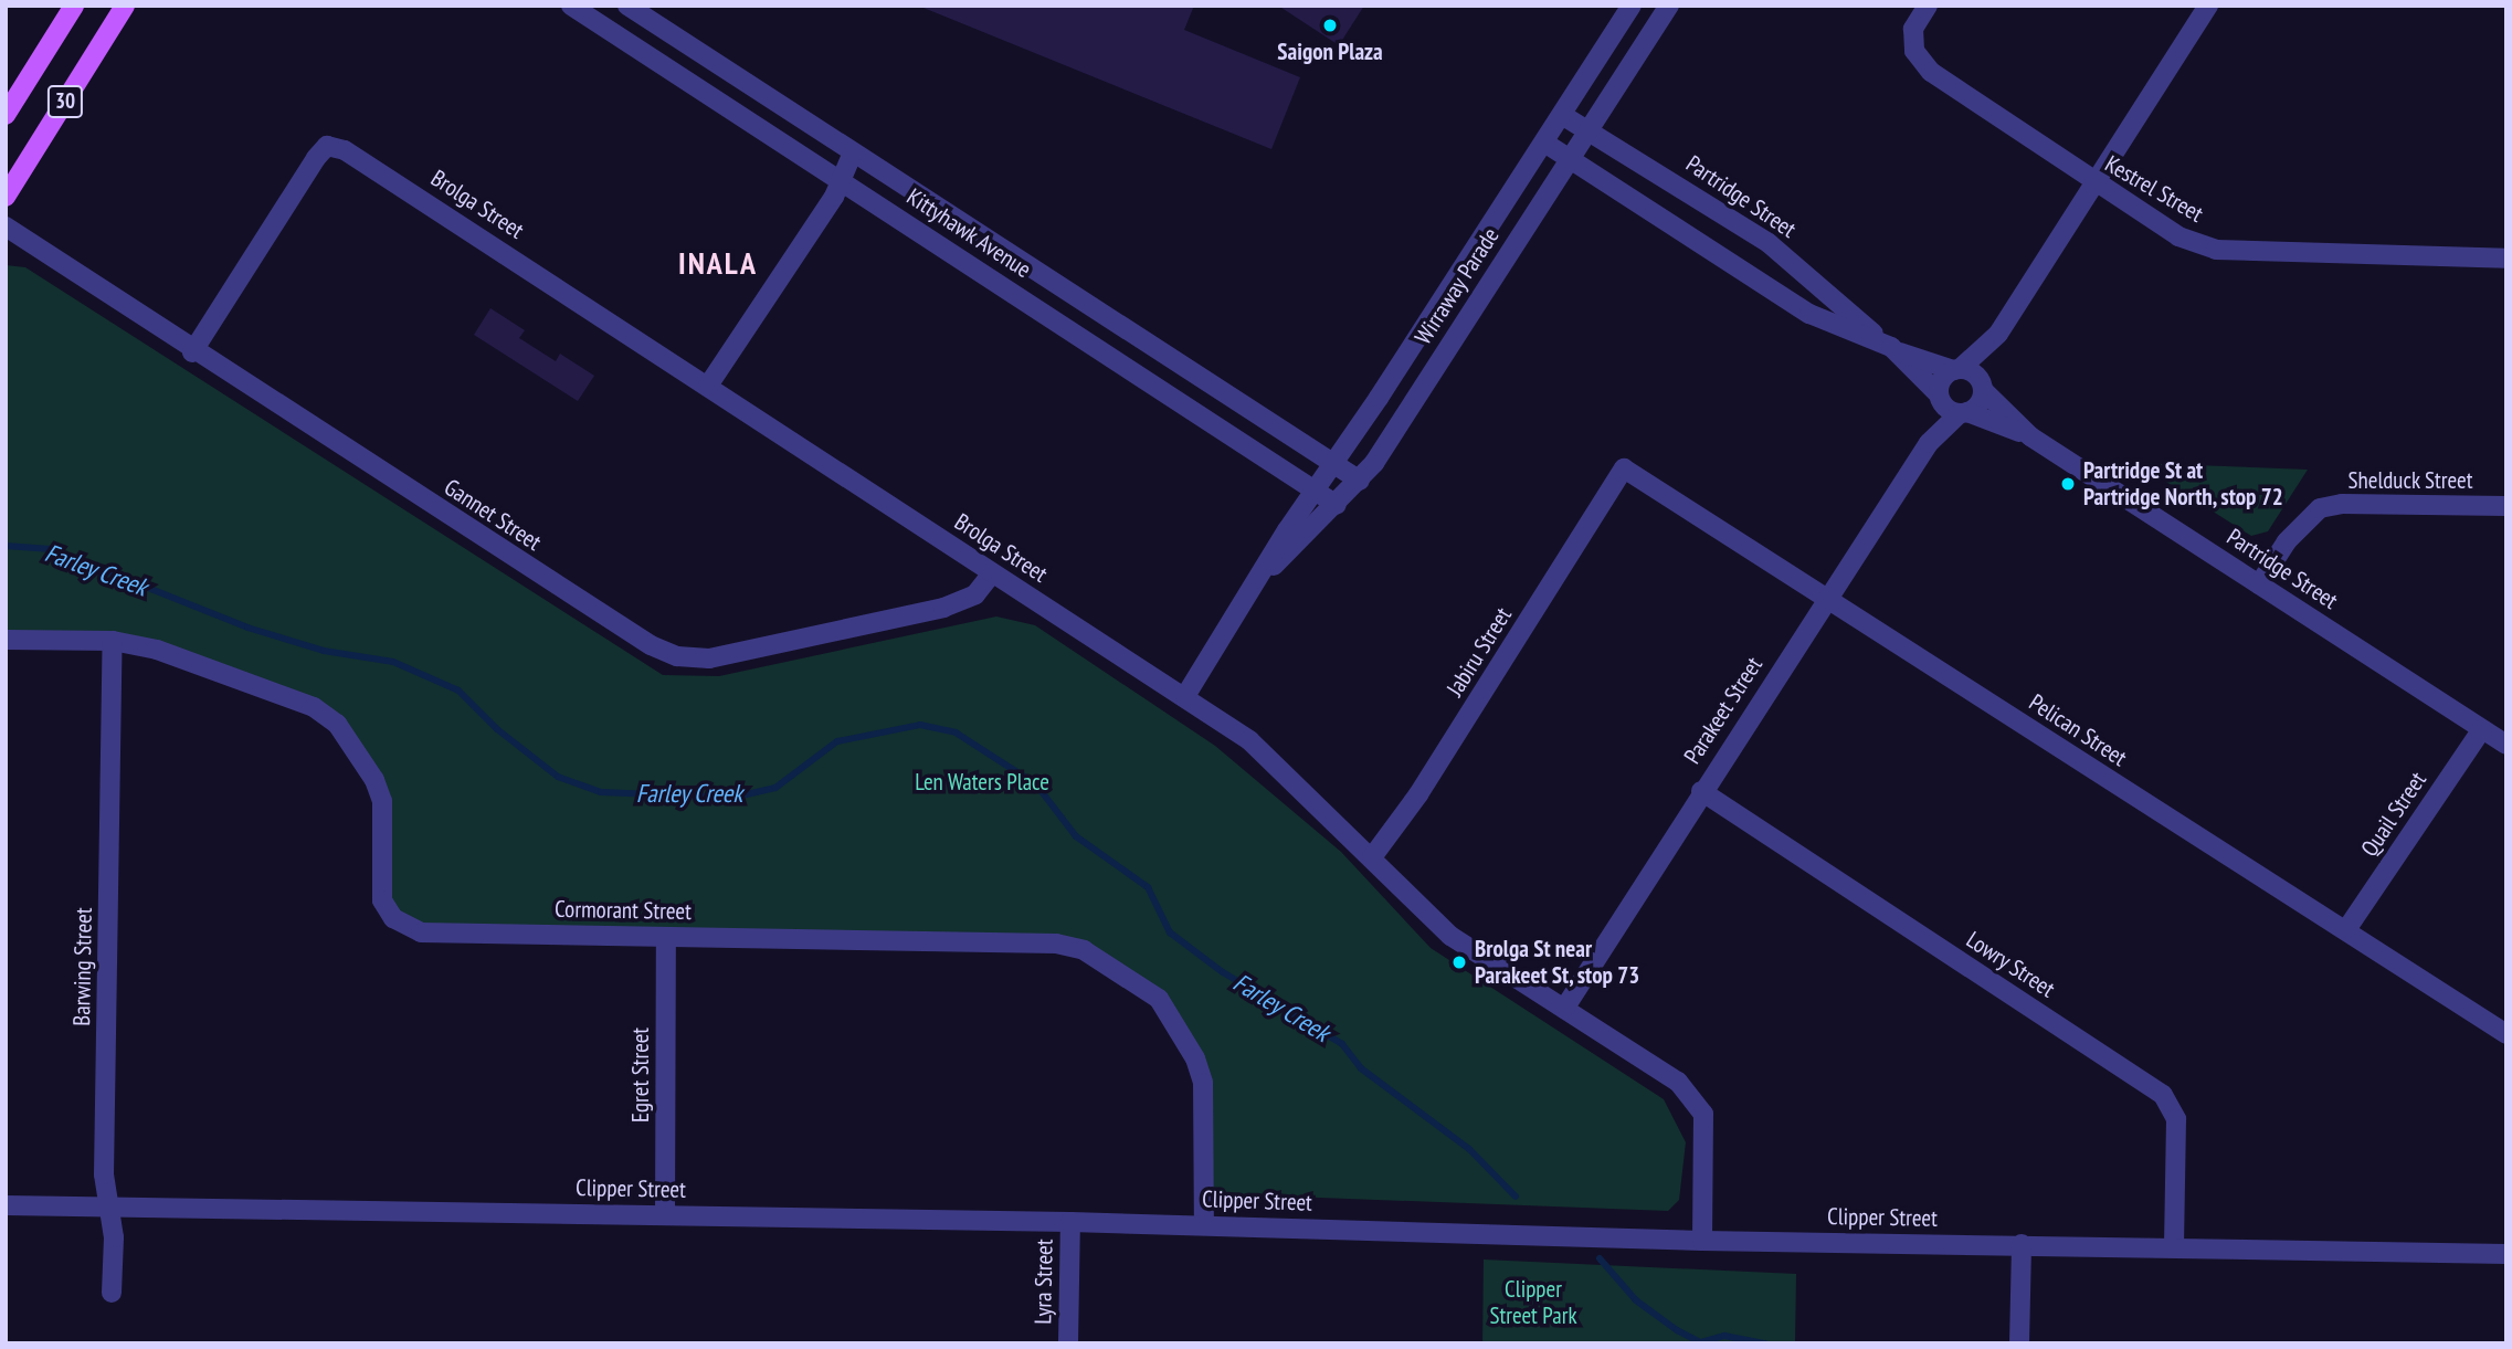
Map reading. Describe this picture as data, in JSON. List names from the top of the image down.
{
  "streets": {
    "main road": ["30"],
    "street": [
      "Kestrel Street",
      "Partridge Street",
      "Brolga Street",
      "Kittyhawk Avenue",
      "Wirraway Parade",
      "Shelduck Street",
      "Gannet Street",
      "Jabiru Street",
      "Parakeet Street",
      "Pelican Street",
      "Quail Street",
      "Cormorant Street",
      "Lowry Street",
      "Barwing Street",
      "Egret Street",
      "Clipper Street",
      "Lyra Street"
    ]
  },
  "crossings": [
    ["Partridge Street", "Wirraway Parade"],
    ["Partridge Street", "Shelduck Street"],
    ["Partridge Street", "Parakeet Street"],
    ["Partridge Street", "Quail Street"],
    ["Brolga Street", "Wirraway Parade"],
    ["Brolga Street", "Gannet Street"],
    ["Brolga Street", "Jabiru Street"],
    ["Brolga Street", "Parakeet Street"],
    ["Brolga Street", "Clipper Street"],
    ["Kittyhawk Avenue", "Wirraway Parade"],
    ["Jabiru Street", "Pelican Street"],
    ["Parakeet Street", "Pelican Street"],
    ["Parakeet Street", "Lowry Street"],
    ["Pelican Street", "Quail Street"],
    ["Cormorant Street", "Barwing Street"],
    ["Cormorant Street", "Egret Street"],
    ["Cormorant Street", "Clipper Street"],
    ["Lowry Street", "Clipper Street"],
    ["Barwing Street", "Clipper Street"],
    ["Egret Street", "Clipper Street"],
    ["Clipper Street", "Lyra Street"]
  ],
  "districts": ["INALA"],
  "water": ["Farley Creek"],
  "parks": ["Len Waters Place", "Clipper Street Park"],
  "places": ["Saigon Plaza", "Partridge St at Partridge North, stop 72", "Brolga St near Parakeet St, stop 73"]
}
